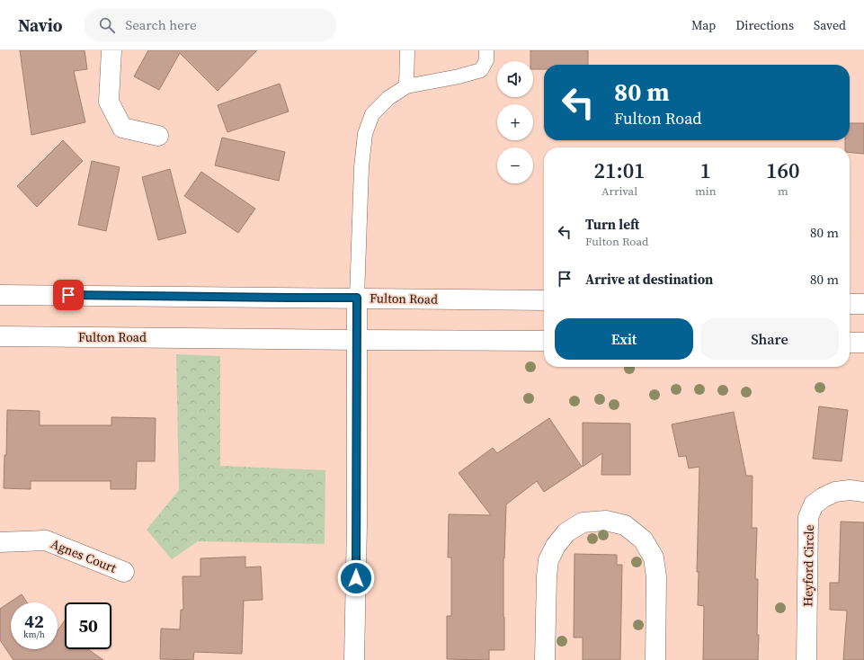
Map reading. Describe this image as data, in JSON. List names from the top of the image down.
{
  "streets": {
    "main road": ["Fulton Road", "Agnes Court", "Heyford Circle"]
  },
  "page": {
    "header": "Navio",
    "search": "Search here",
    "nav": ["Map", "Directions", "Saved"],
    "map_buttons": ["+", "−"],
    "turn": ["80 m", "Fulton Road"],
    "eta": [
      "21:01",
      "Arrival",
      "1",
      "min",
      "160",
      "m"
    ],
    "list": [
      {
        "name": "Turn left",
        "note": "Fulton Road",
        "value": "80 m"
      },
      {
        "name": "Arrive at destination",
        "value": "80 m"
      }
    ],
    "buttons": ["Exit", "Share"],
    "speed": "42 km/h",
    "limit": "50"
  }
}
